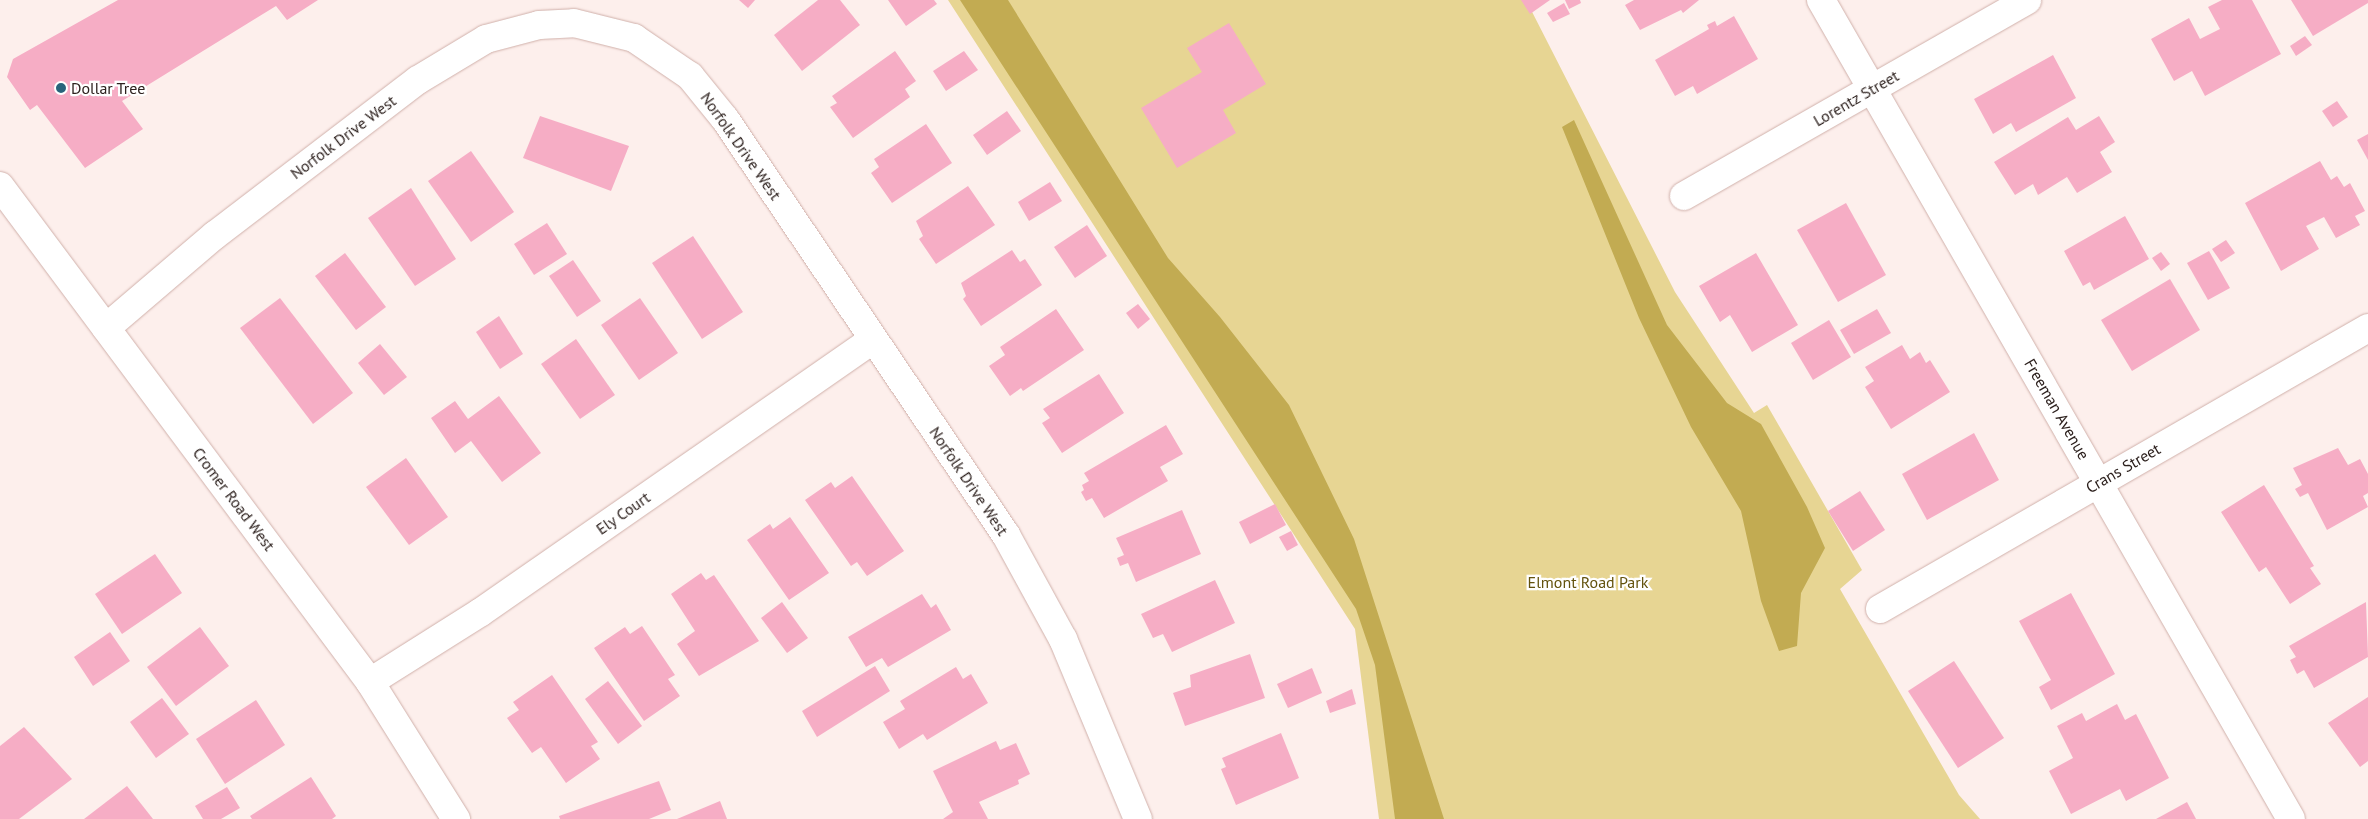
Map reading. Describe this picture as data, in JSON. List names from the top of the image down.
{
  "streets": {
    "street": [
      "Lorentz Street",
      "Norfolk Drive West",
      "Freeman Avenue",
      "Crans Street",
      "Cromer Road West",
      "Ely Court"
    ]
  },
  "crossings": [
    ["Lorentz Street", "Freeman Avenue"],
    ["Norfolk Drive West", "Cromer Road West"],
    ["Norfolk Drive West", "Ely Court"],
    ["Freeman Avenue", "Crans Street"],
    ["Cromer Road West", "Ely Court"]
  ],
  "parks": ["Elmont Road Park"],
  "places": ["Dollar Tree"]
}
